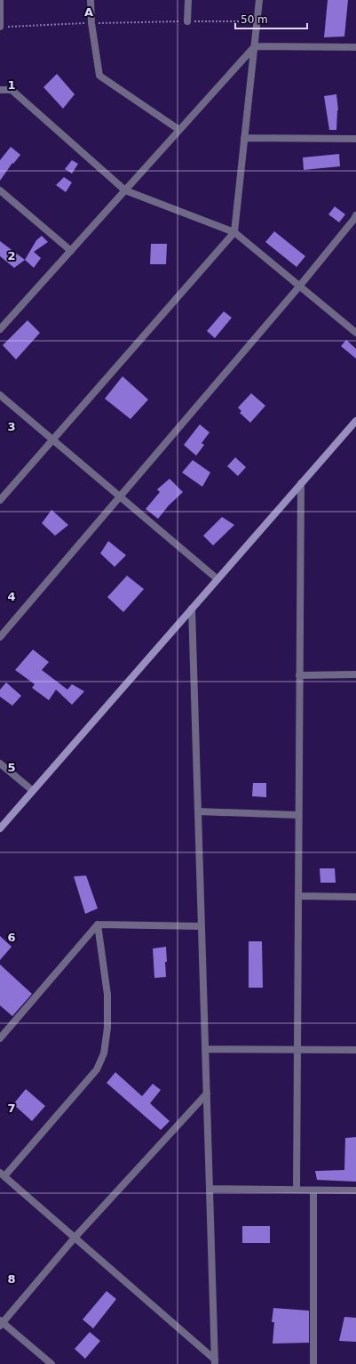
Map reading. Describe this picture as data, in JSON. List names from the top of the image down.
{
  "scale_bar": "50 m",
  "grid": {
    "columns": ["A"],
    "rows": [
      "1",
      "2",
      "3",
      "4",
      "5",
      "6",
      "7",
      "8"
    ]
  }
}
